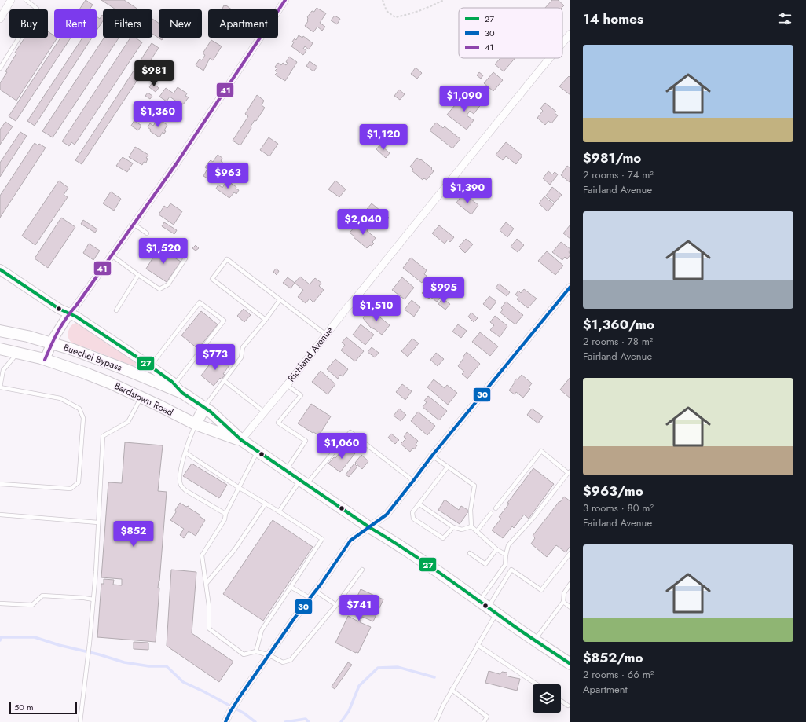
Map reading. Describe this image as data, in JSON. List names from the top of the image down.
{
  "streets": {
    "main road": ["Buechel Bypass", "Bardstown Road"],
    "street": ["Richland Avenue"]
  },
  "crossings": [
    ["Richland Avenue", "Bardstown Road"],
    ["Buechel Bypass", "Bardstown Road"]
  ],
  "lines": ["transit line 41", "transit line 27", "transit line 30"],
  "legend": ["27", "30", "41"],
  "scale_bar": "50 m",
  "page": {
    "heading": "14 homes",
    "chip": [
      "Buy",
      "Rent",
      "Filters",
      "New",
      "Apartment"
    ],
    "list": [
      {
        "name": "$981/mo",
        "note": "2 rooms · 74 m² · Fairland Avenue"
      },
      {
        "name": "$1,360/mo",
        "note": "2 rooms · 78 m² · Fairland Avenue"
      },
      {
        "name": "$963/mo",
        "note": "3 rooms · 80 m² · Fairland Avenue"
      },
      {
        "name": "$852/mo",
        "note": "2 rooms · 66 m² · Apartment"
      }
    ],
    "price": [
      "$981",
      "$1,090",
      "$1,360",
      "$1,120",
      "$963",
      "$1,390",
      "$2,040",
      "$1,520",
      "$995",
      "$1,510",
      "$773",
      "$1,060",
      "$852",
      "$741"
    ],
    "scale": "50 m"
  }
}
